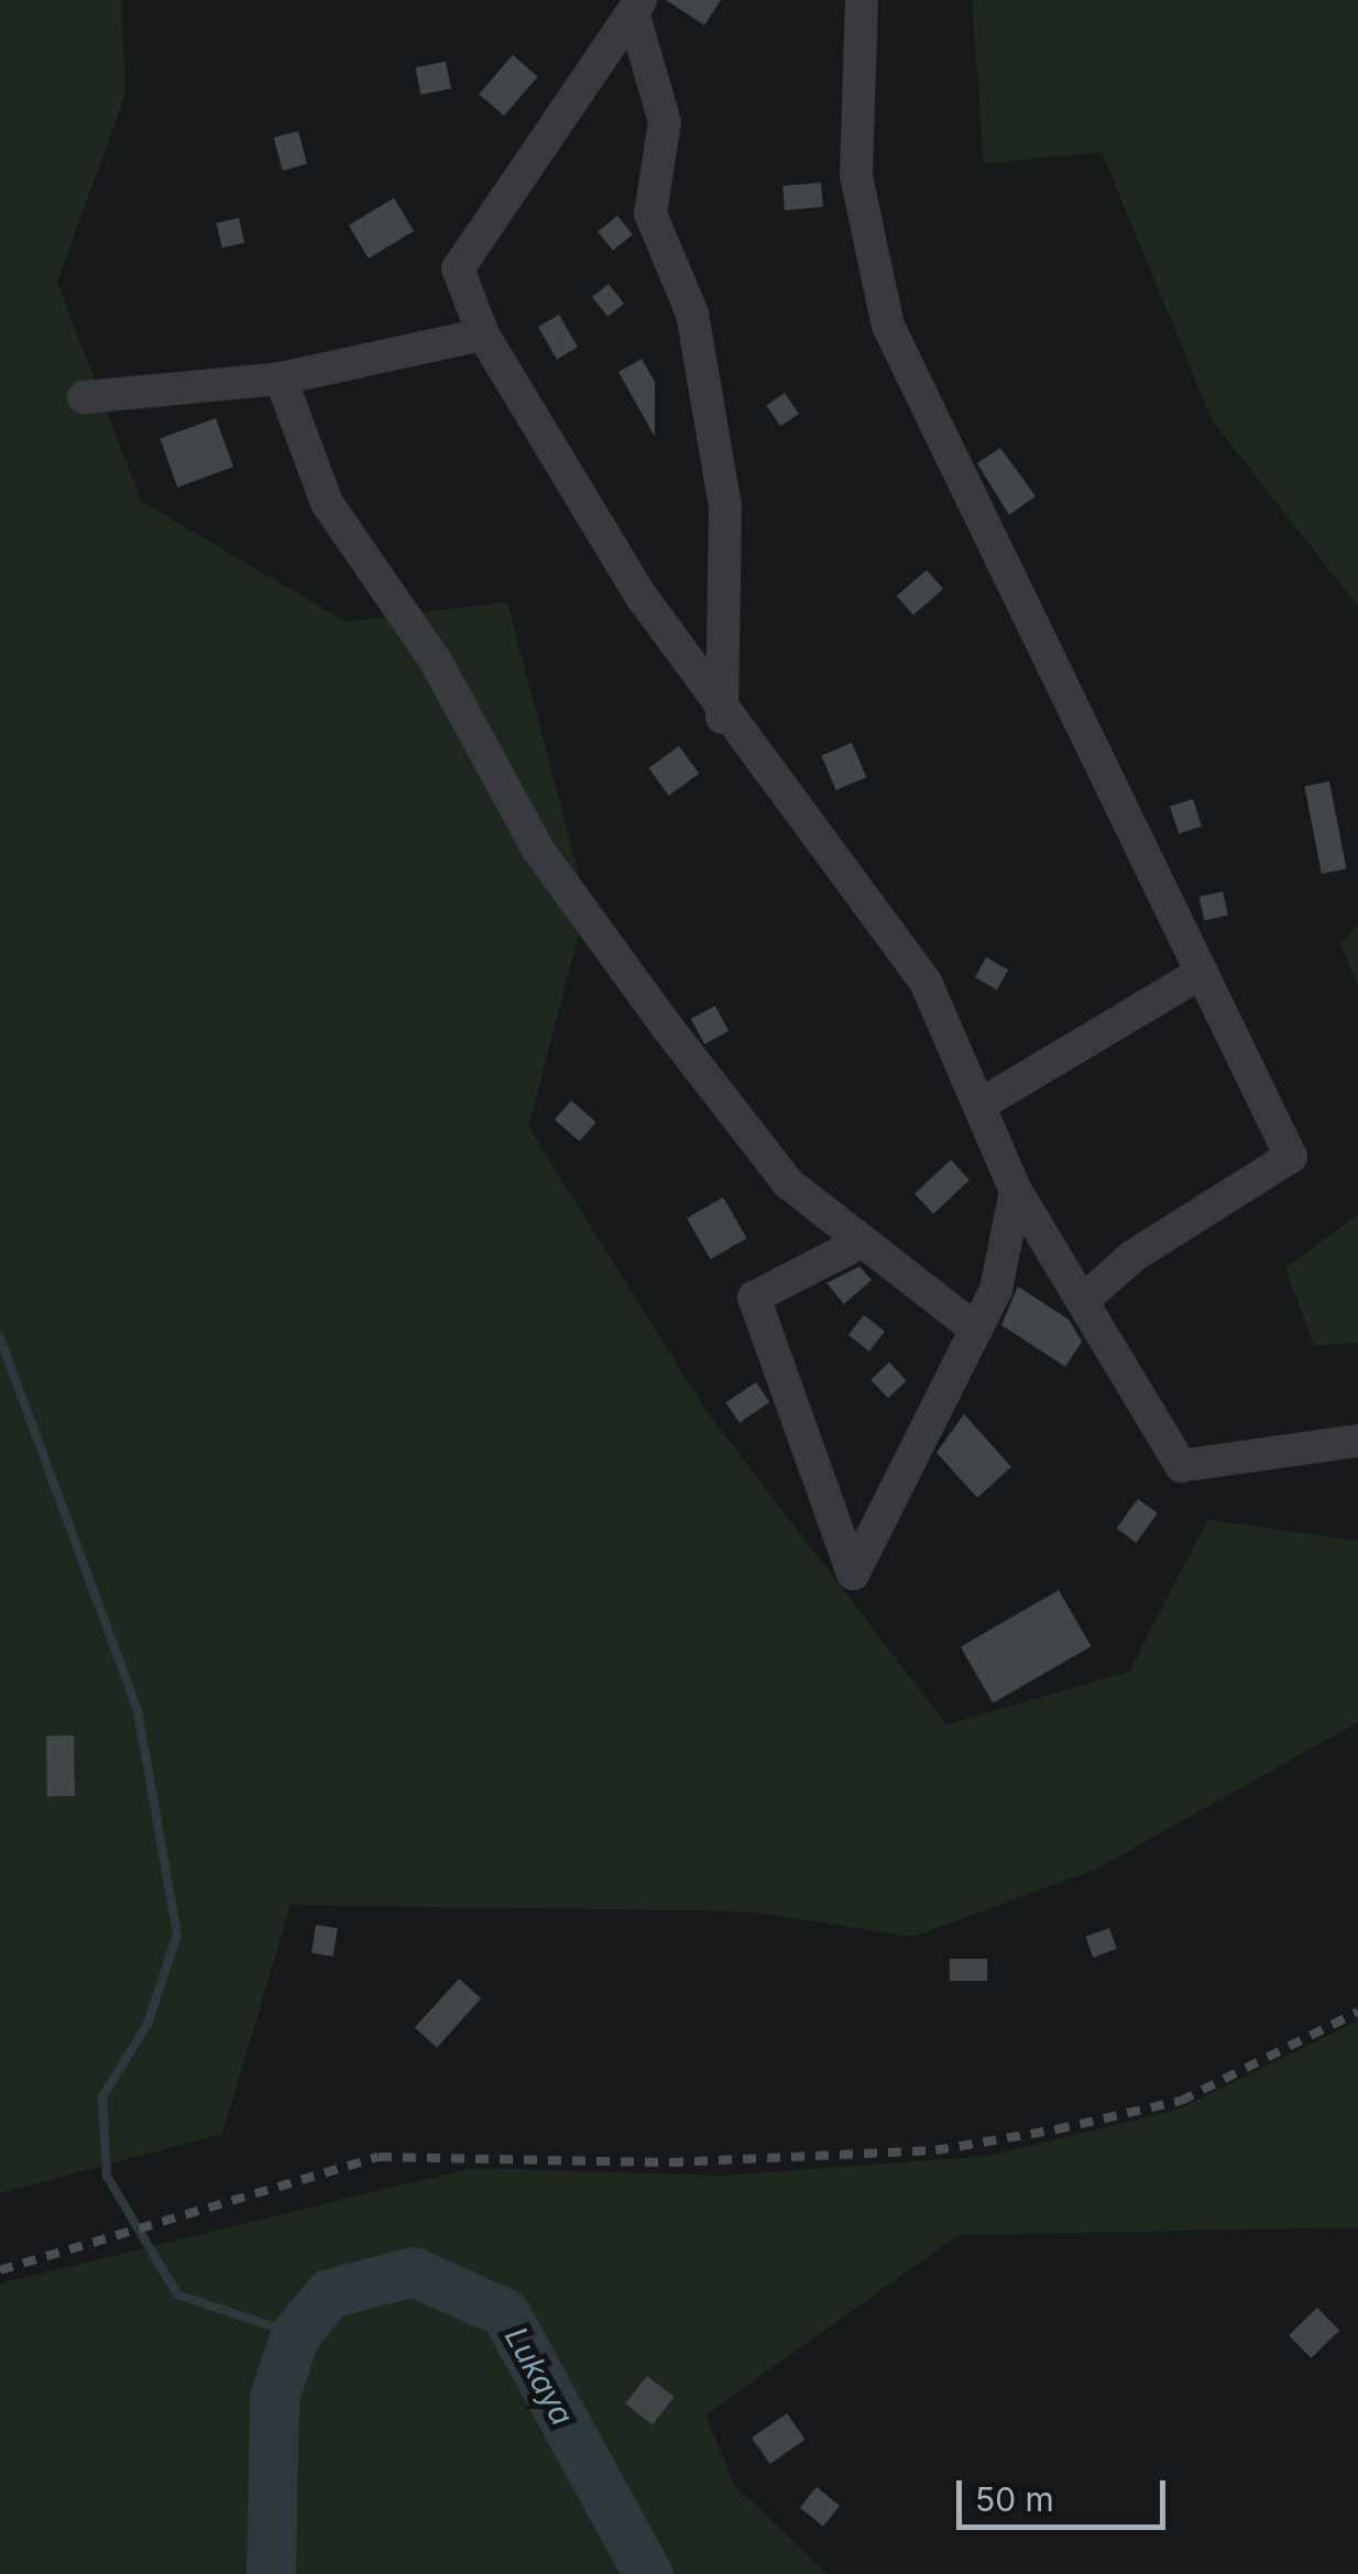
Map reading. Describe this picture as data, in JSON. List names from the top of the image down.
{
  "water": ["Lukaya"],
  "scale_bar": "50 m"
}
